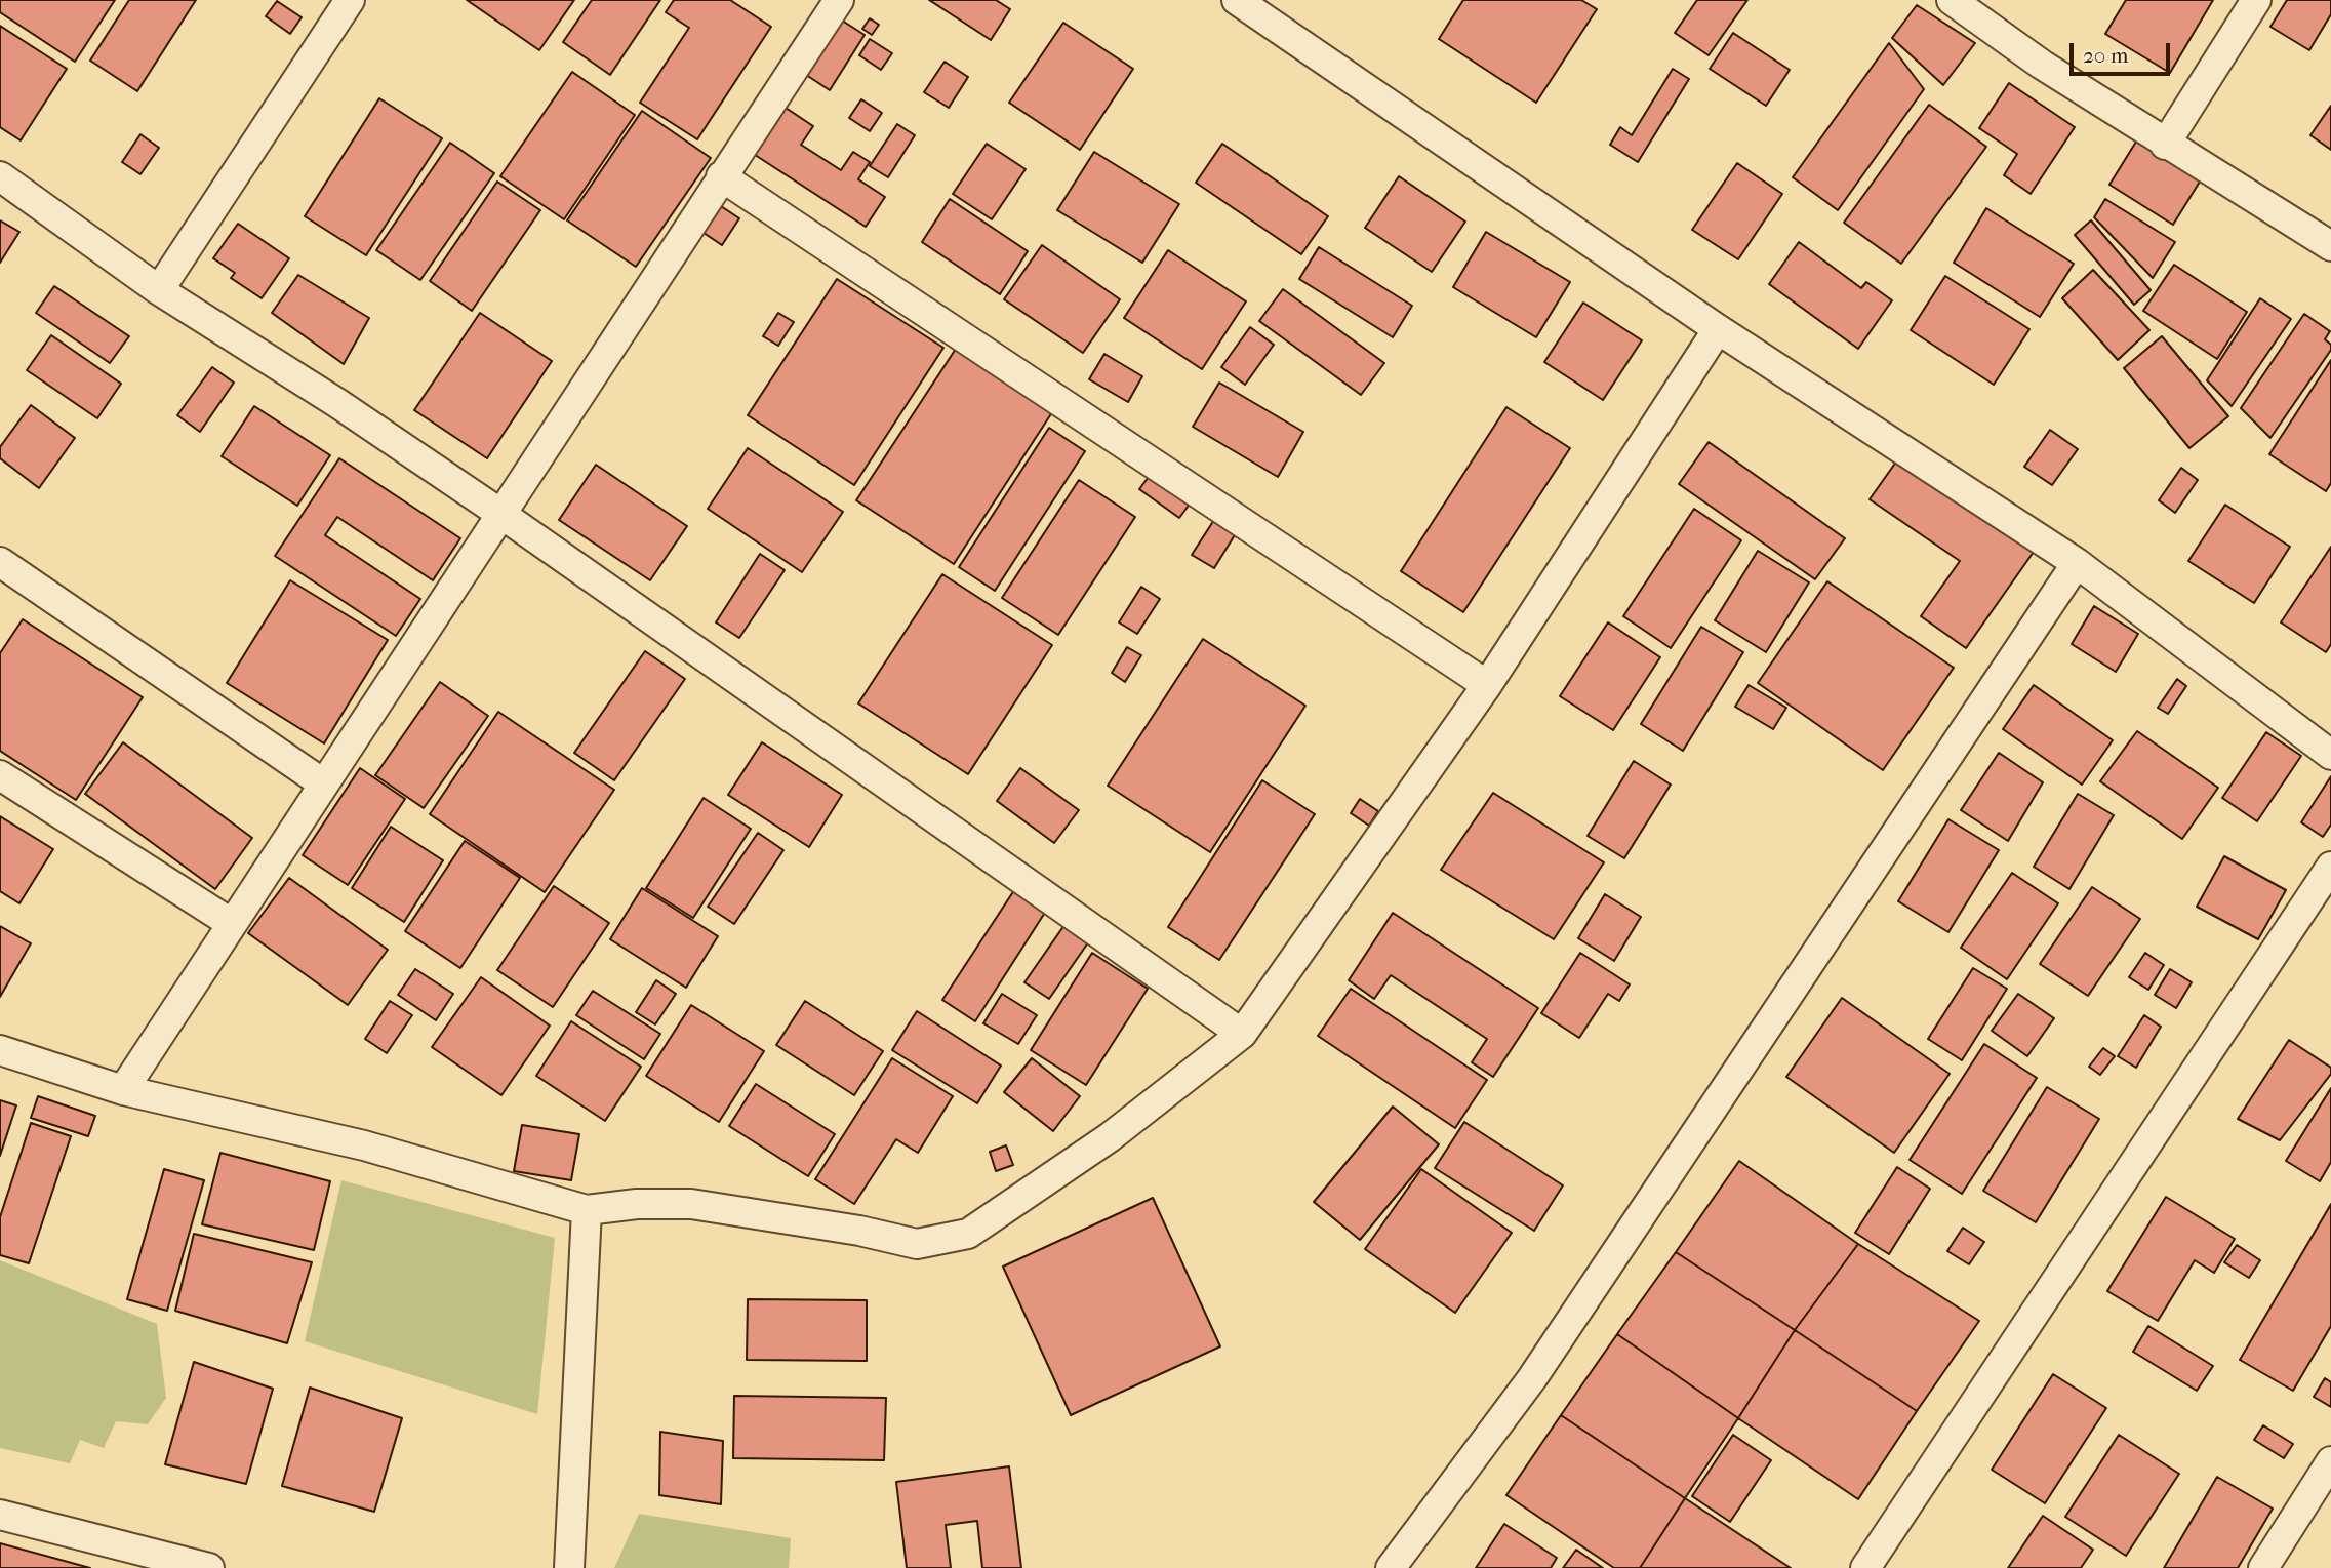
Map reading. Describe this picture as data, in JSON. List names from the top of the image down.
{
  "scale_bar": "20 m"
}
